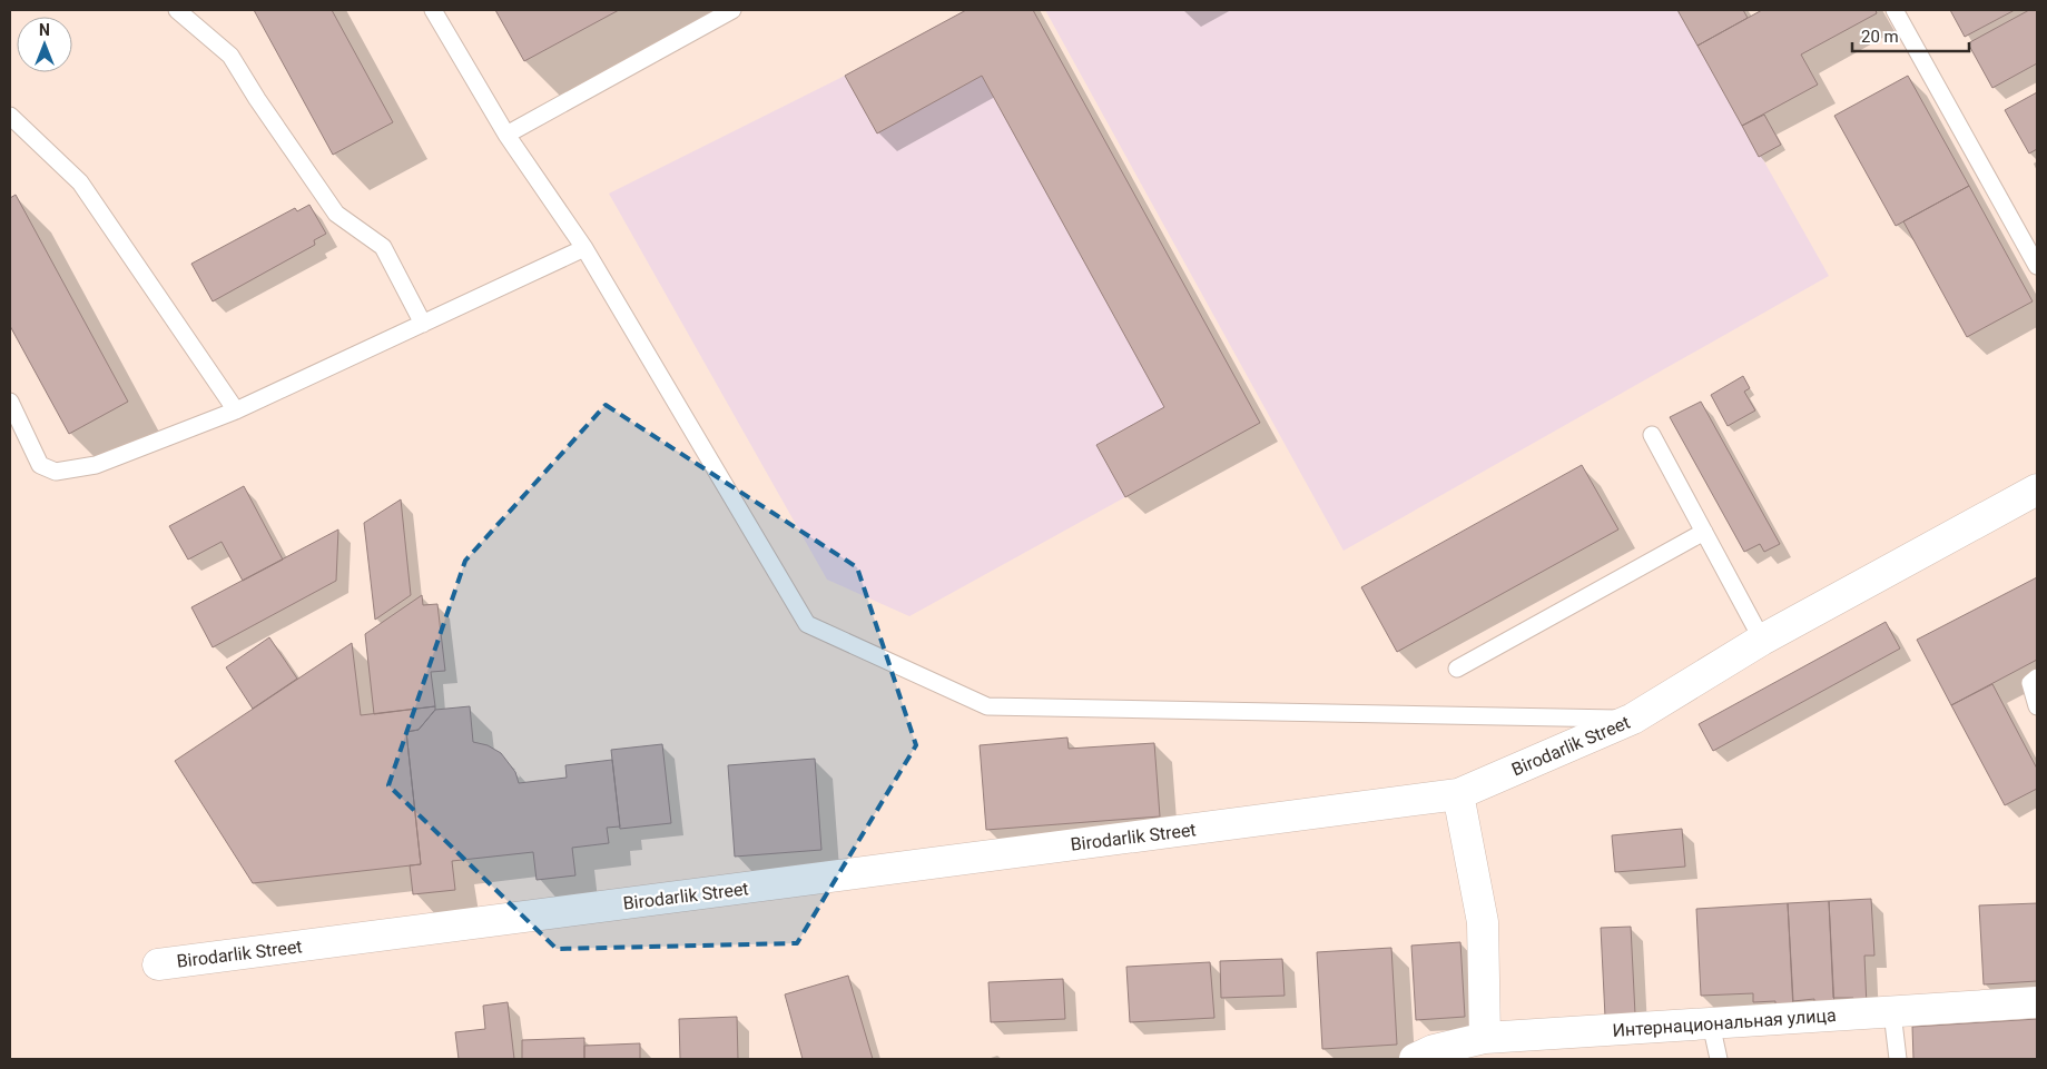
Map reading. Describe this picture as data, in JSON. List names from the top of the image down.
{
  "streets": {
    "street": ["Birodarlik Street", "Интернациональная улица"]
  },
  "scale_bar": "20 m",
  "north": "top"
}
